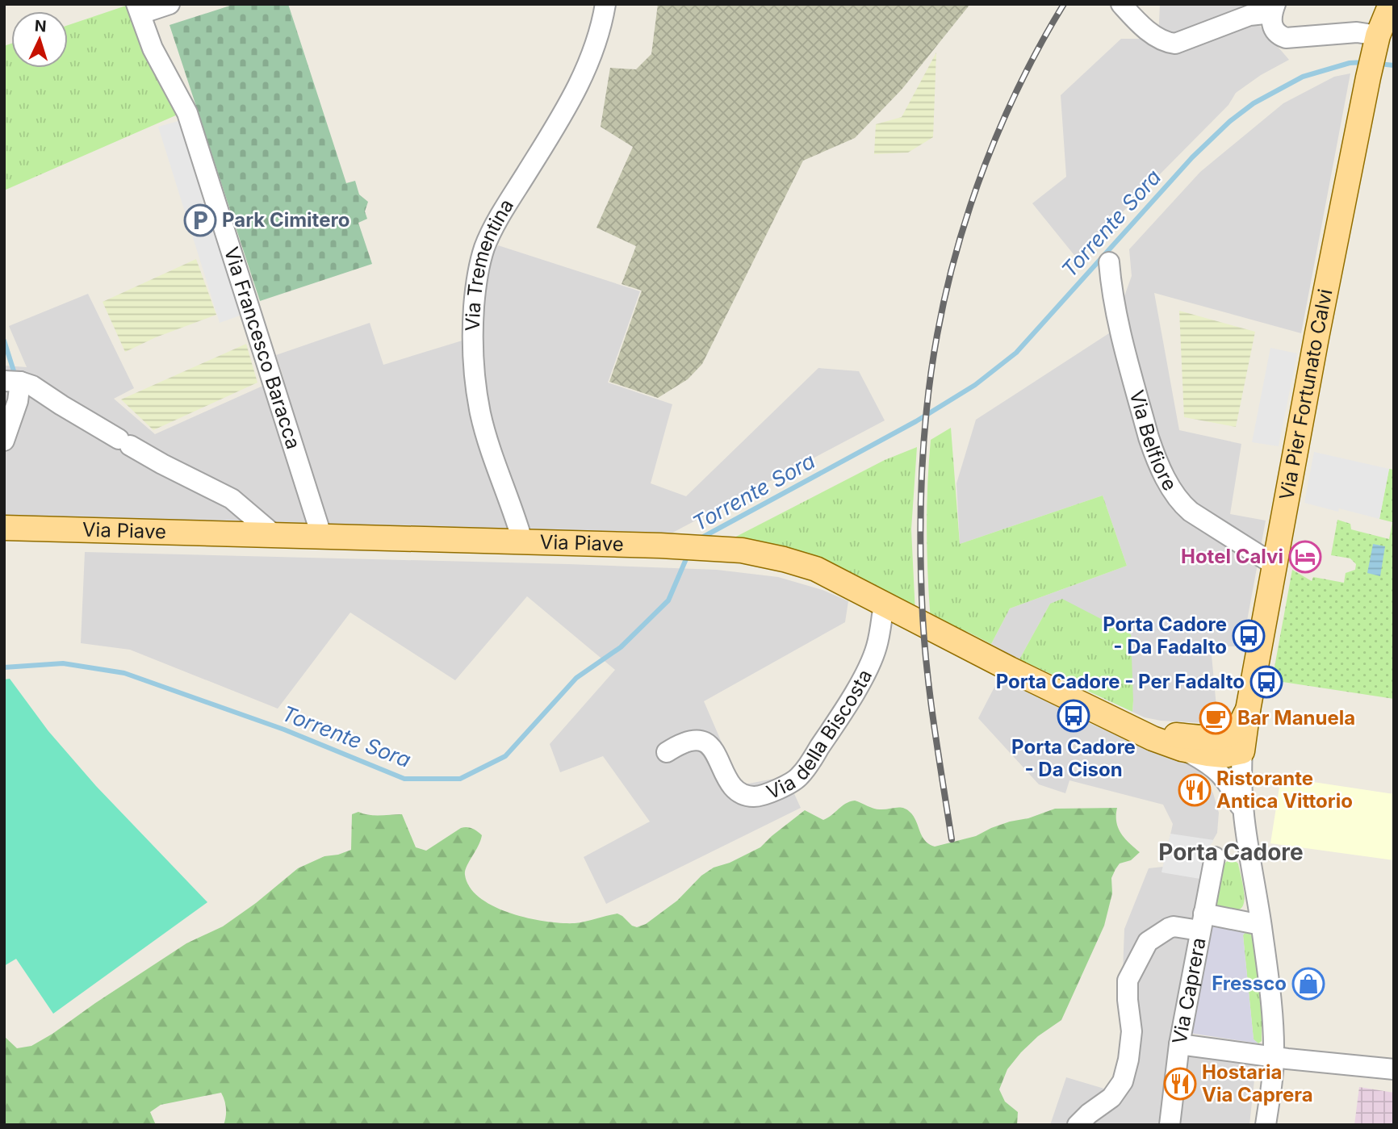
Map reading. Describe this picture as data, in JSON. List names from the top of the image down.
{
  "streets": {
    "main road": ["Via Pier Fortunato Calvi", "Via Piave"],
    "street": [
      "Via Trementina",
      "Via Francesco Baracca",
      "Via Belfiore",
      "Via della Biscosta",
      "Via Caprera"
    ]
  },
  "crossings": [
    ["Via Trementina", "Via Piave"],
    ["Via Francesco Baracca", "Via Piave"],
    ["Via Pier Fortunato Calvi", "Via Belfiore"],
    ["Via Pier Fortunato Calvi", "Via Piave"],
    ["Via Piave", "Via della Biscosta"]
  ],
  "districts": ["Porta Cadore"],
  "water": ["Torrente Sora"],
  "places": {
    "parking": ["Park Cimitero"],
    "hotel": ["Hotel Calvi"],
    "bus stop": ["Porta Cadore - Da Fadalto", "Porta Cadore - Per Fadalto", "Porta Cadore - Da Cison"],
    "cafe": ["Bar Manuela"],
    "restaurant": ["Ristorante Antica Vittorio", "Hostaria Via Caprera"],
    "shop": ["Fressco"]
  },
  "north": "top"
}
